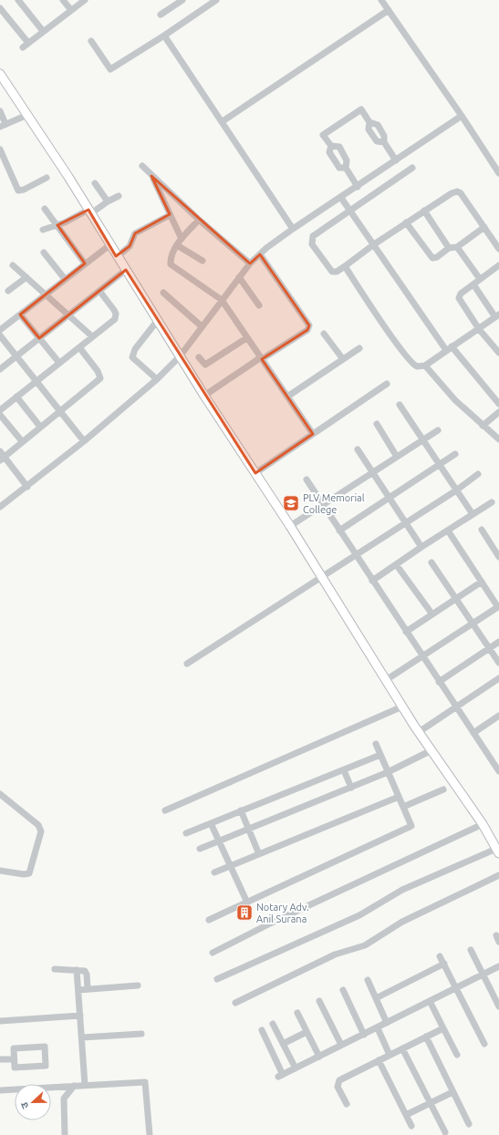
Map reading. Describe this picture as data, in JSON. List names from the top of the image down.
{
  "places": {
    "school or university": ["PLV Memorial College"],
    "building": ["Notary Adv. Anil Surana"]
  },
  "north": "left"
}
